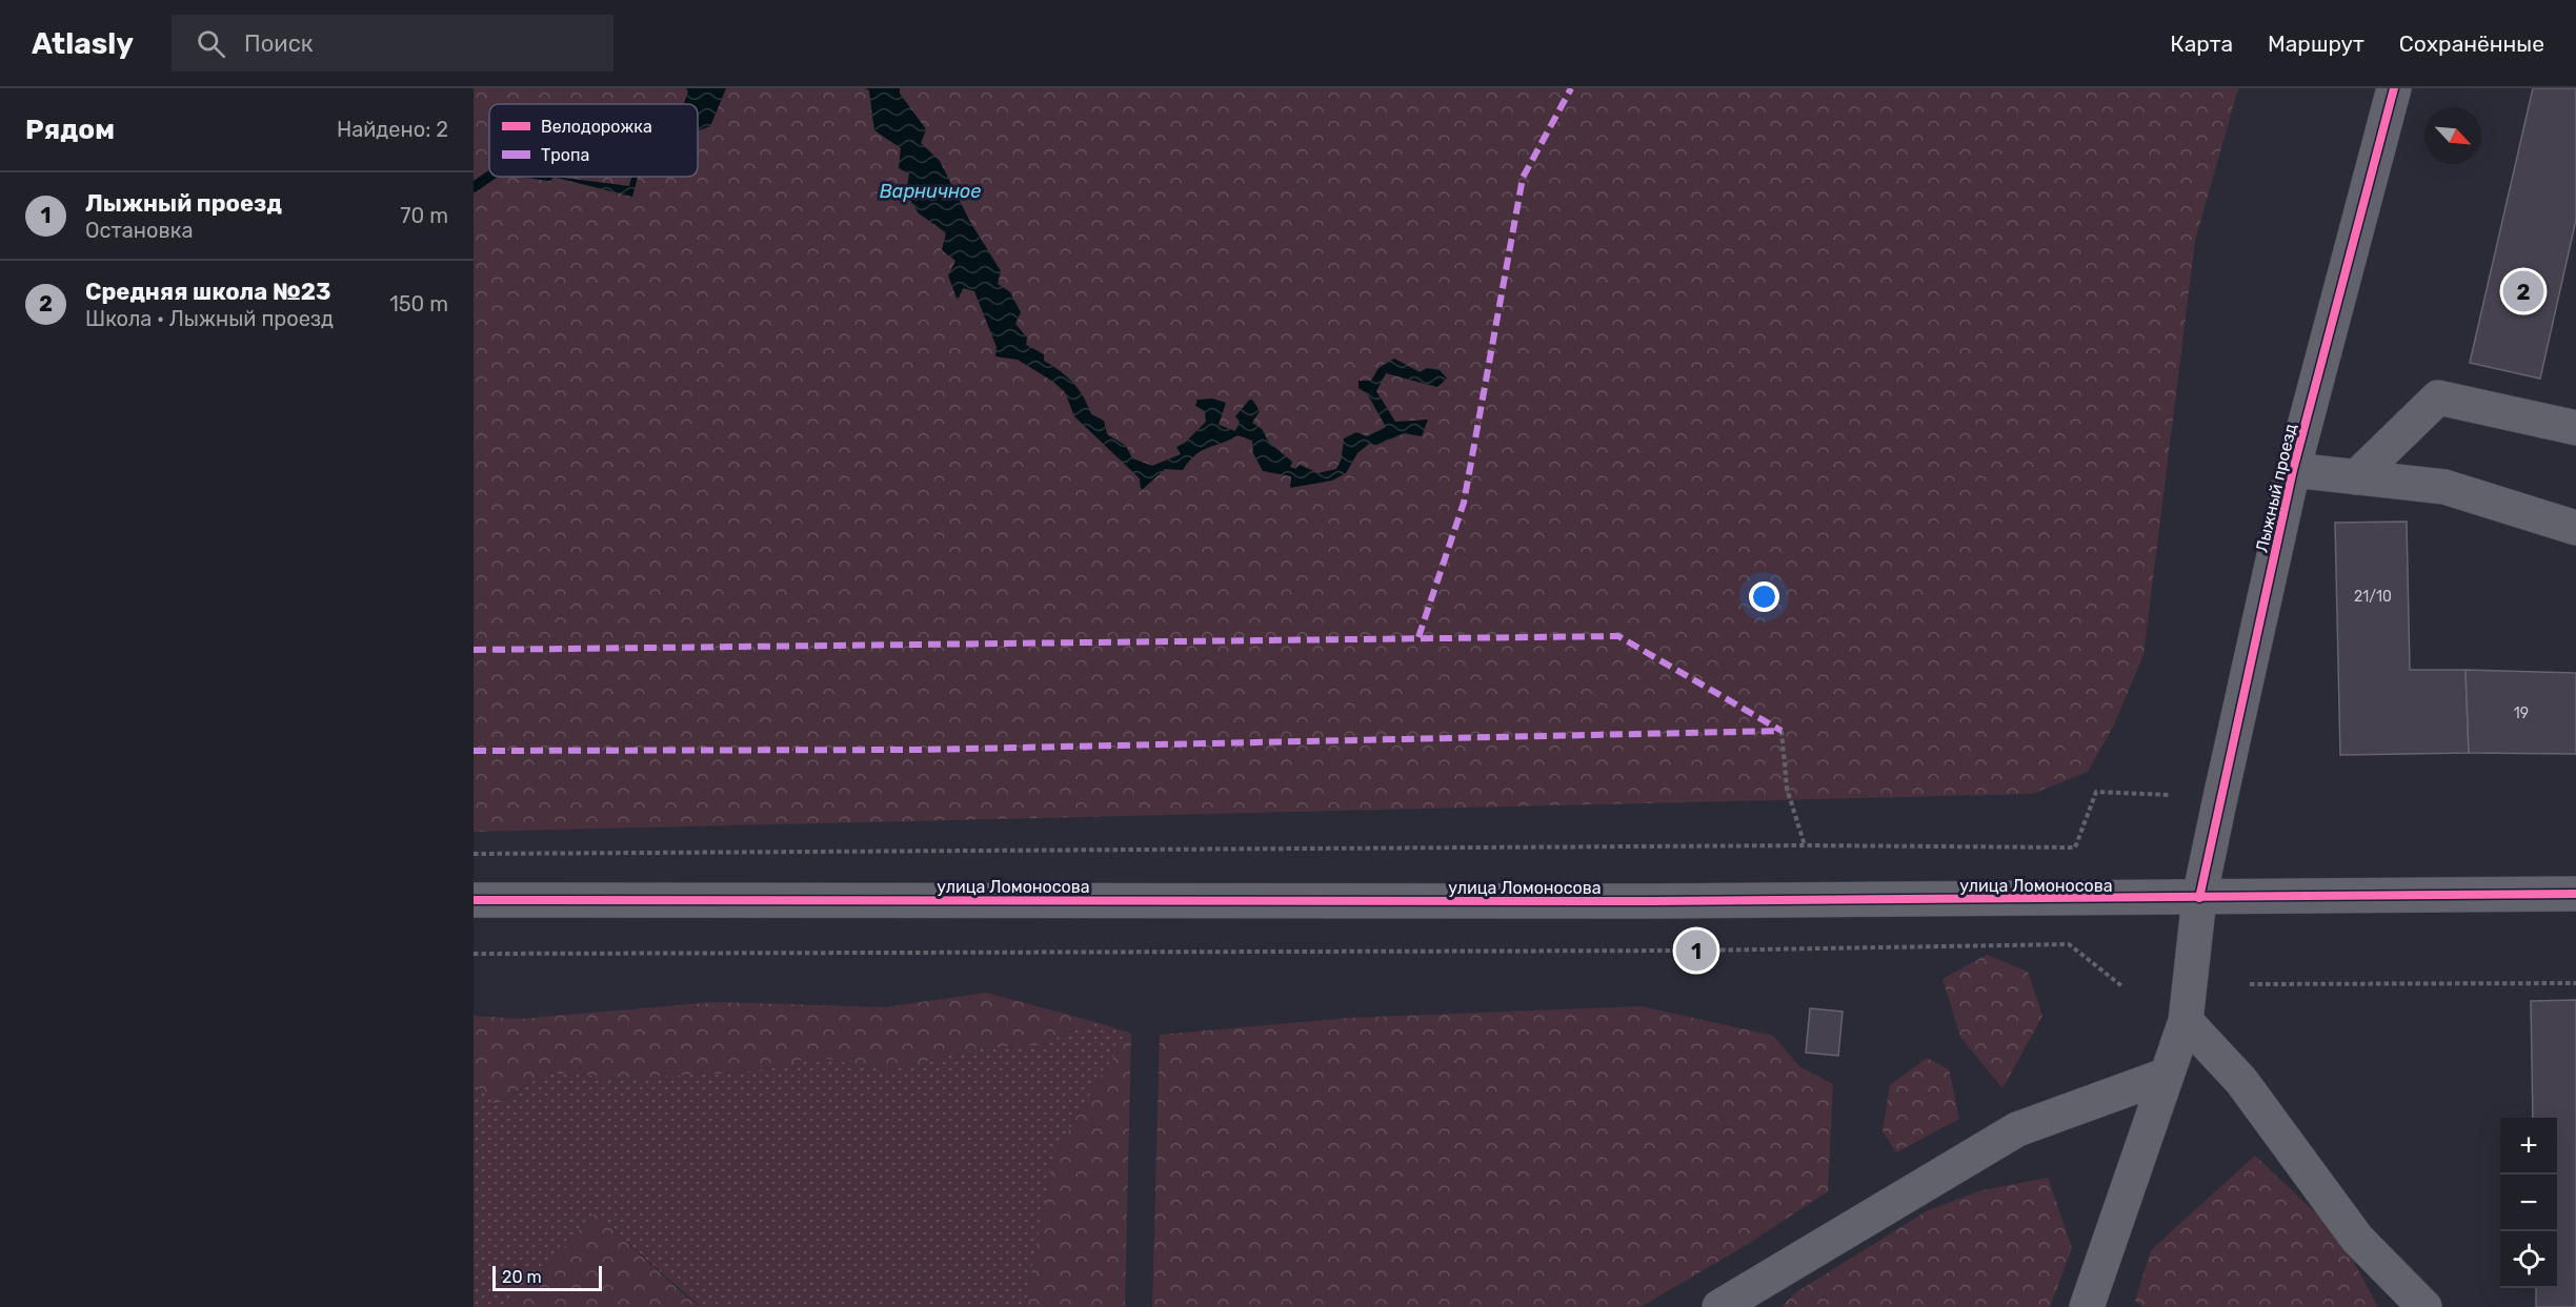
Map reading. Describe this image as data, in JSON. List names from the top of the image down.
{
  "streets": {
    "street": ["Лыжный проезд", "улица Ломоносова"]
  },
  "crossings": [
    ["Лыжный проезд", "улица Ломоносова"]
  ],
  "water": ["Варничное"],
  "house_numbers": ["21/10", "19"],
  "legend": ["Велодорожка", "Тропа"],
  "scale_bar": "20 m",
  "north": "bottom right",
  "page": {
    "header": "Atlasly",
    "search": "Поиск",
    "nav": ["Карта", "Маршрут", "Сохранённые"],
    "heading": ["Рядом", "Найдено: 2"],
    "list": [
      {
        "mark": "1",
        "name": "Лыжный проезд",
        "note": "Остановка",
        "value": "70 m"
      },
      {
        "mark": "2",
        "name": "Средняя школа №23",
        "note": "Школа · Лыжный проезд",
        "value": "150 m"
      }
    ],
    "pins": ["2", "1"],
    "map_buttons": ["+", "−"],
    "scale": "20 m"
  }
}
